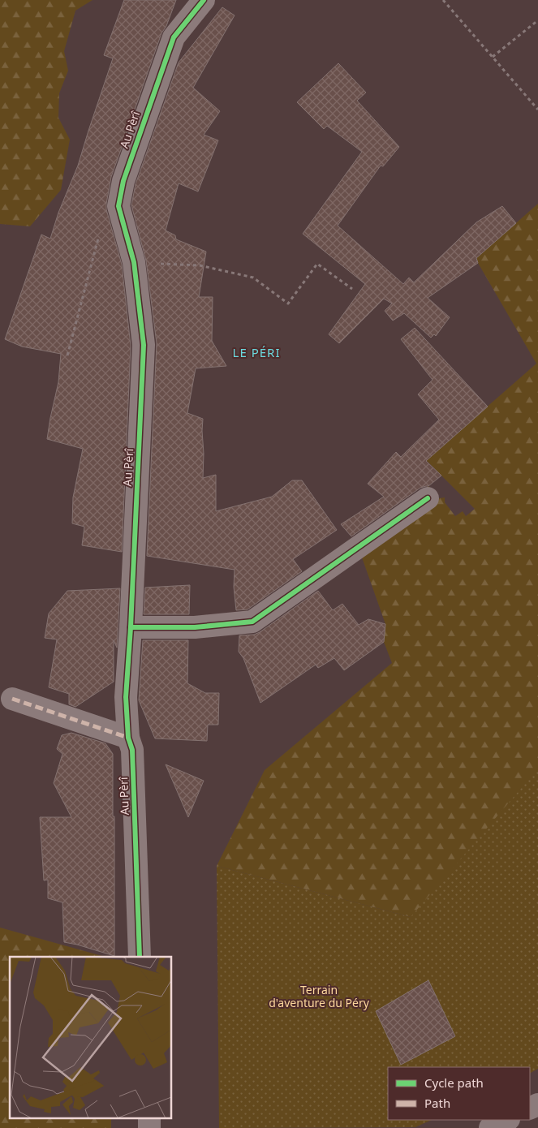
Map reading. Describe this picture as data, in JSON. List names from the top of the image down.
{
  "streets": {
    "street": ["Au Pèrî"]
  },
  "districts": ["LE PÉRI"],
  "parks": ["Terrain d'aventure du Péry"],
  "legend": ["Cycle path", "Path"]
}
